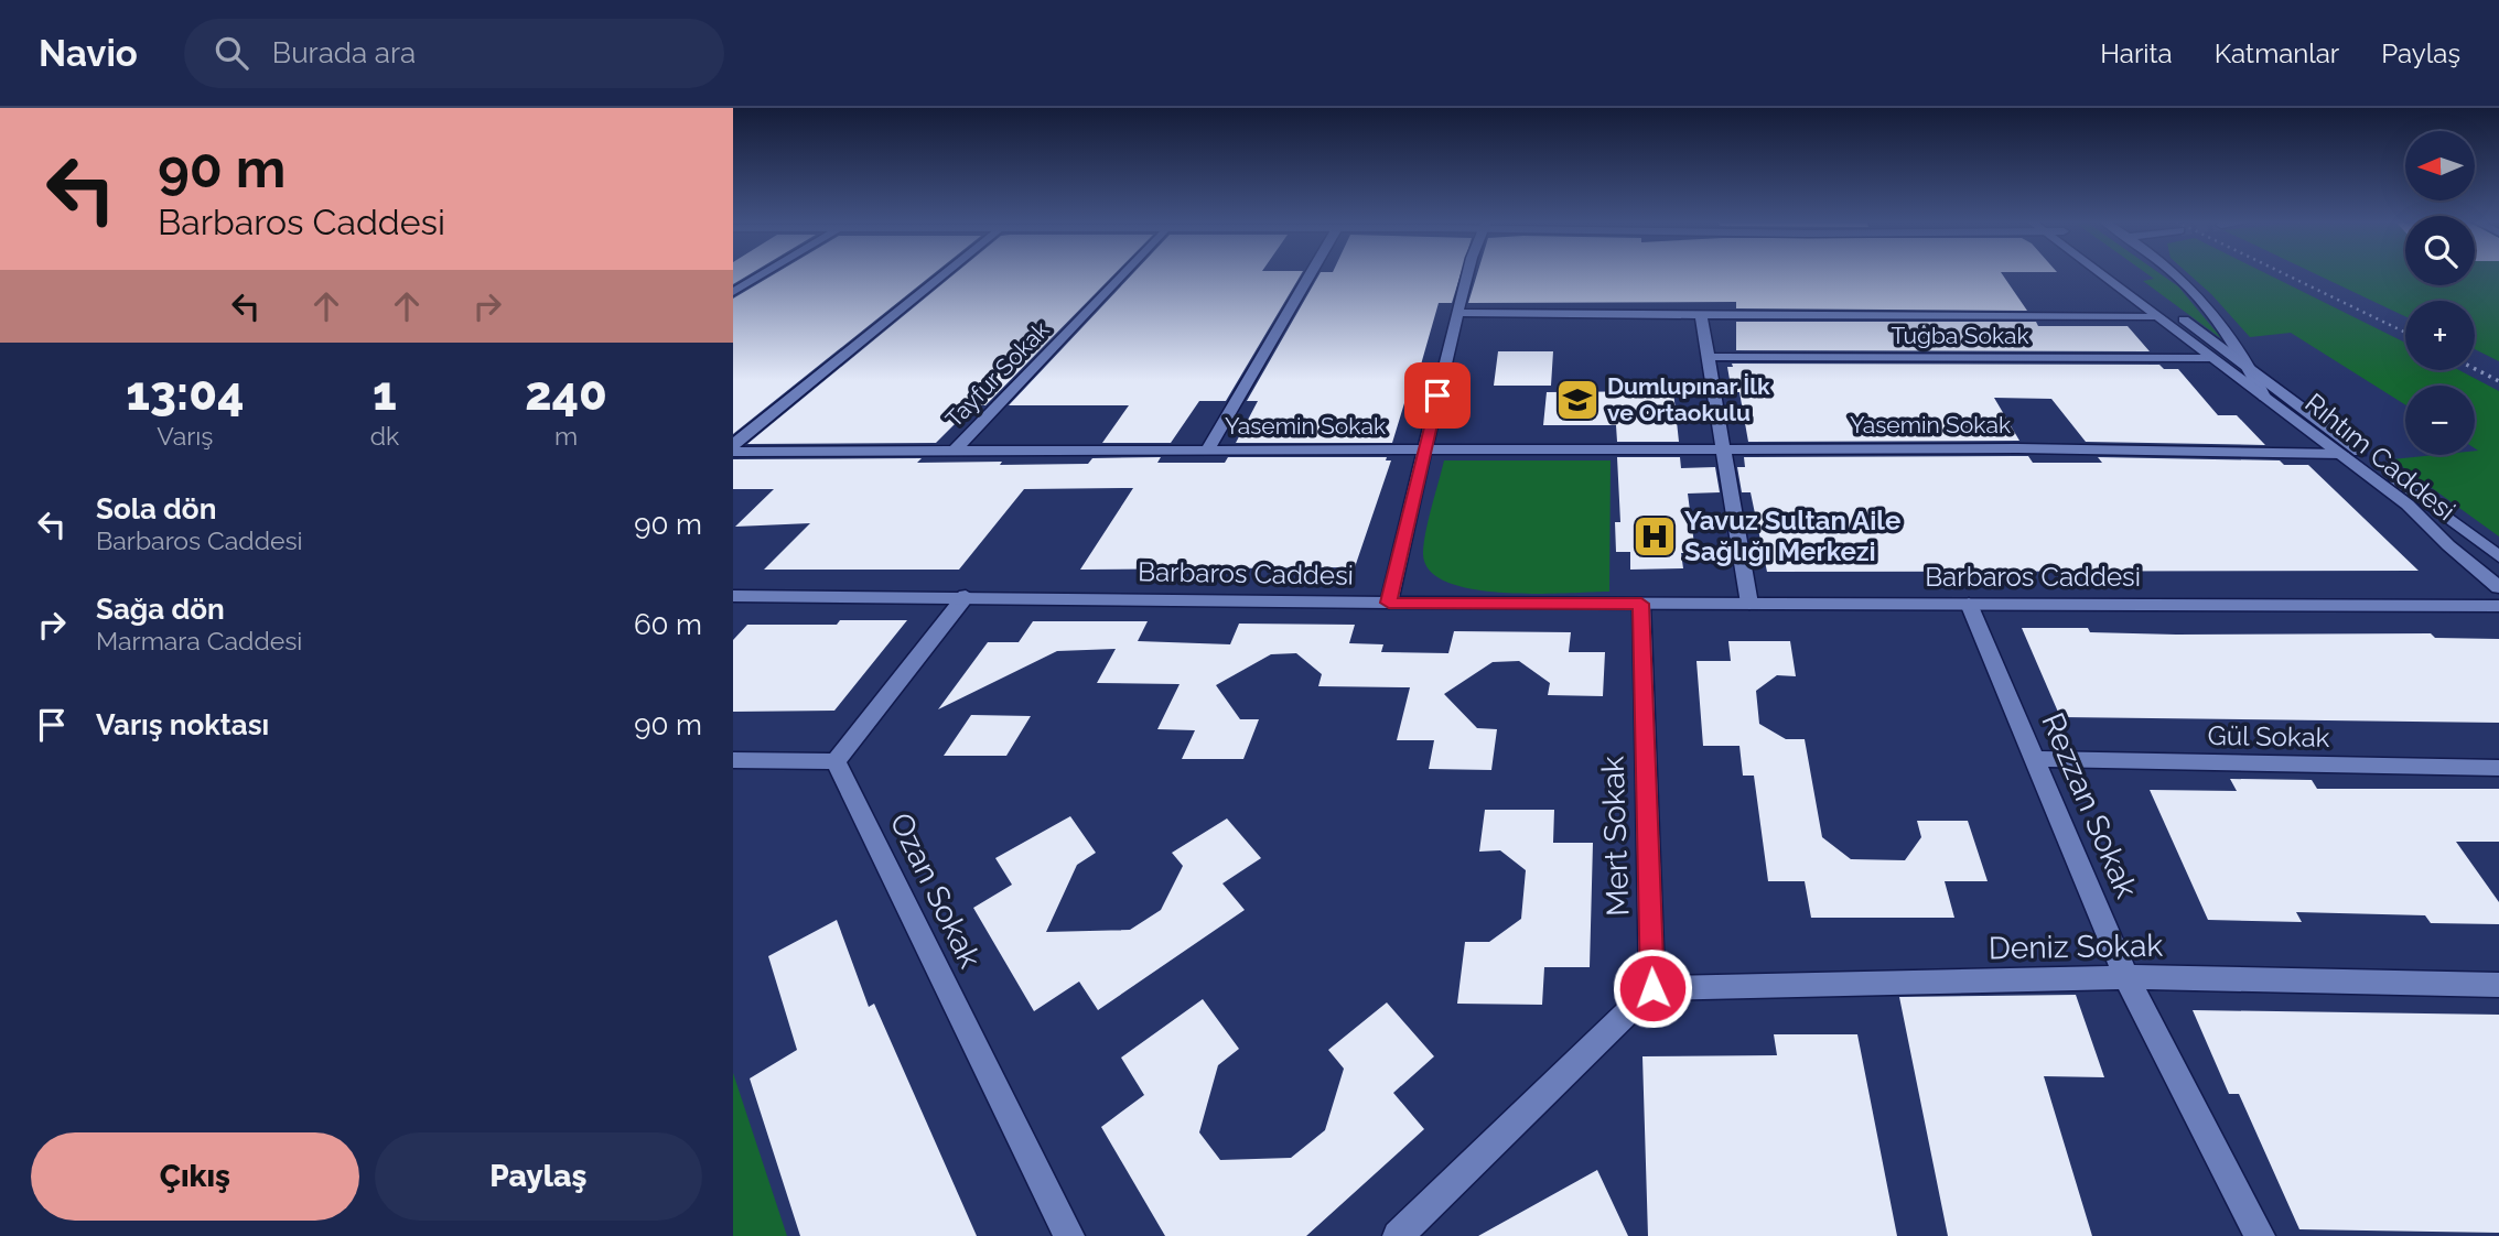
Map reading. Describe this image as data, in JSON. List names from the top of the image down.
{
  "streets": {
    "street": [
      "Tuğba Sokak",
      "Tayfur Sokak",
      "Yasemin Sokak",
      "Rıhtım Caddesi",
      "Barbaros Caddesi",
      "Gül Sokak",
      "Rezzan Sokak",
      "Mert Sokak",
      "Ozan Sokak",
      "Deniz Sokak"
    ]
  },
  "crossings": [
    ["Tuğba Sokak", "Rıhtım Caddesi"],
    ["Tayfur Sokak", "Yasemin Sokak"],
    ["Yasemin Sokak", "Rıhtım Caddesi"],
    ["Barbaros Caddesi", "Rezzan Sokak"],
    ["Barbaros Caddesi", "Mert Sokak"],
    ["Gül Sokak", "Rezzan Sokak"],
    ["Rezzan Sokak", "Deniz Sokak"],
    ["Mert Sokak", "Deniz Sokak"]
  ],
  "places": {
    "school or university": ["Dumlupınar İlk ve Ortaokulu"],
    "hospital": ["Yavuz Sultan Aile Sağlığı Merkezi"]
  },
  "north": "left",
  "page": {
    "header": "Navio",
    "search": "Burada ara",
    "nav": ["Harita", "Katmanlar", "Paylaş"],
    "turn": ["90 m", "Barbaros Caddesi"],
    "map_buttons": ["+", "−"],
    "eta": [
      "13:04",
      "Varış",
      "1",
      "dk",
      "240",
      "m"
    ],
    "list": [
      {
        "name": "Sola dön",
        "note": "Barbaros Caddesi",
        "value": "90 m"
      },
      {
        "name": "Sağa dön",
        "note": "Marmara Caddesi",
        "value": "60 m"
      },
      {
        "name": "Varış noktası",
        "value": "90 m"
      }
    ],
    "buttons": ["Çıkış", "Paylaş"]
  }
}
